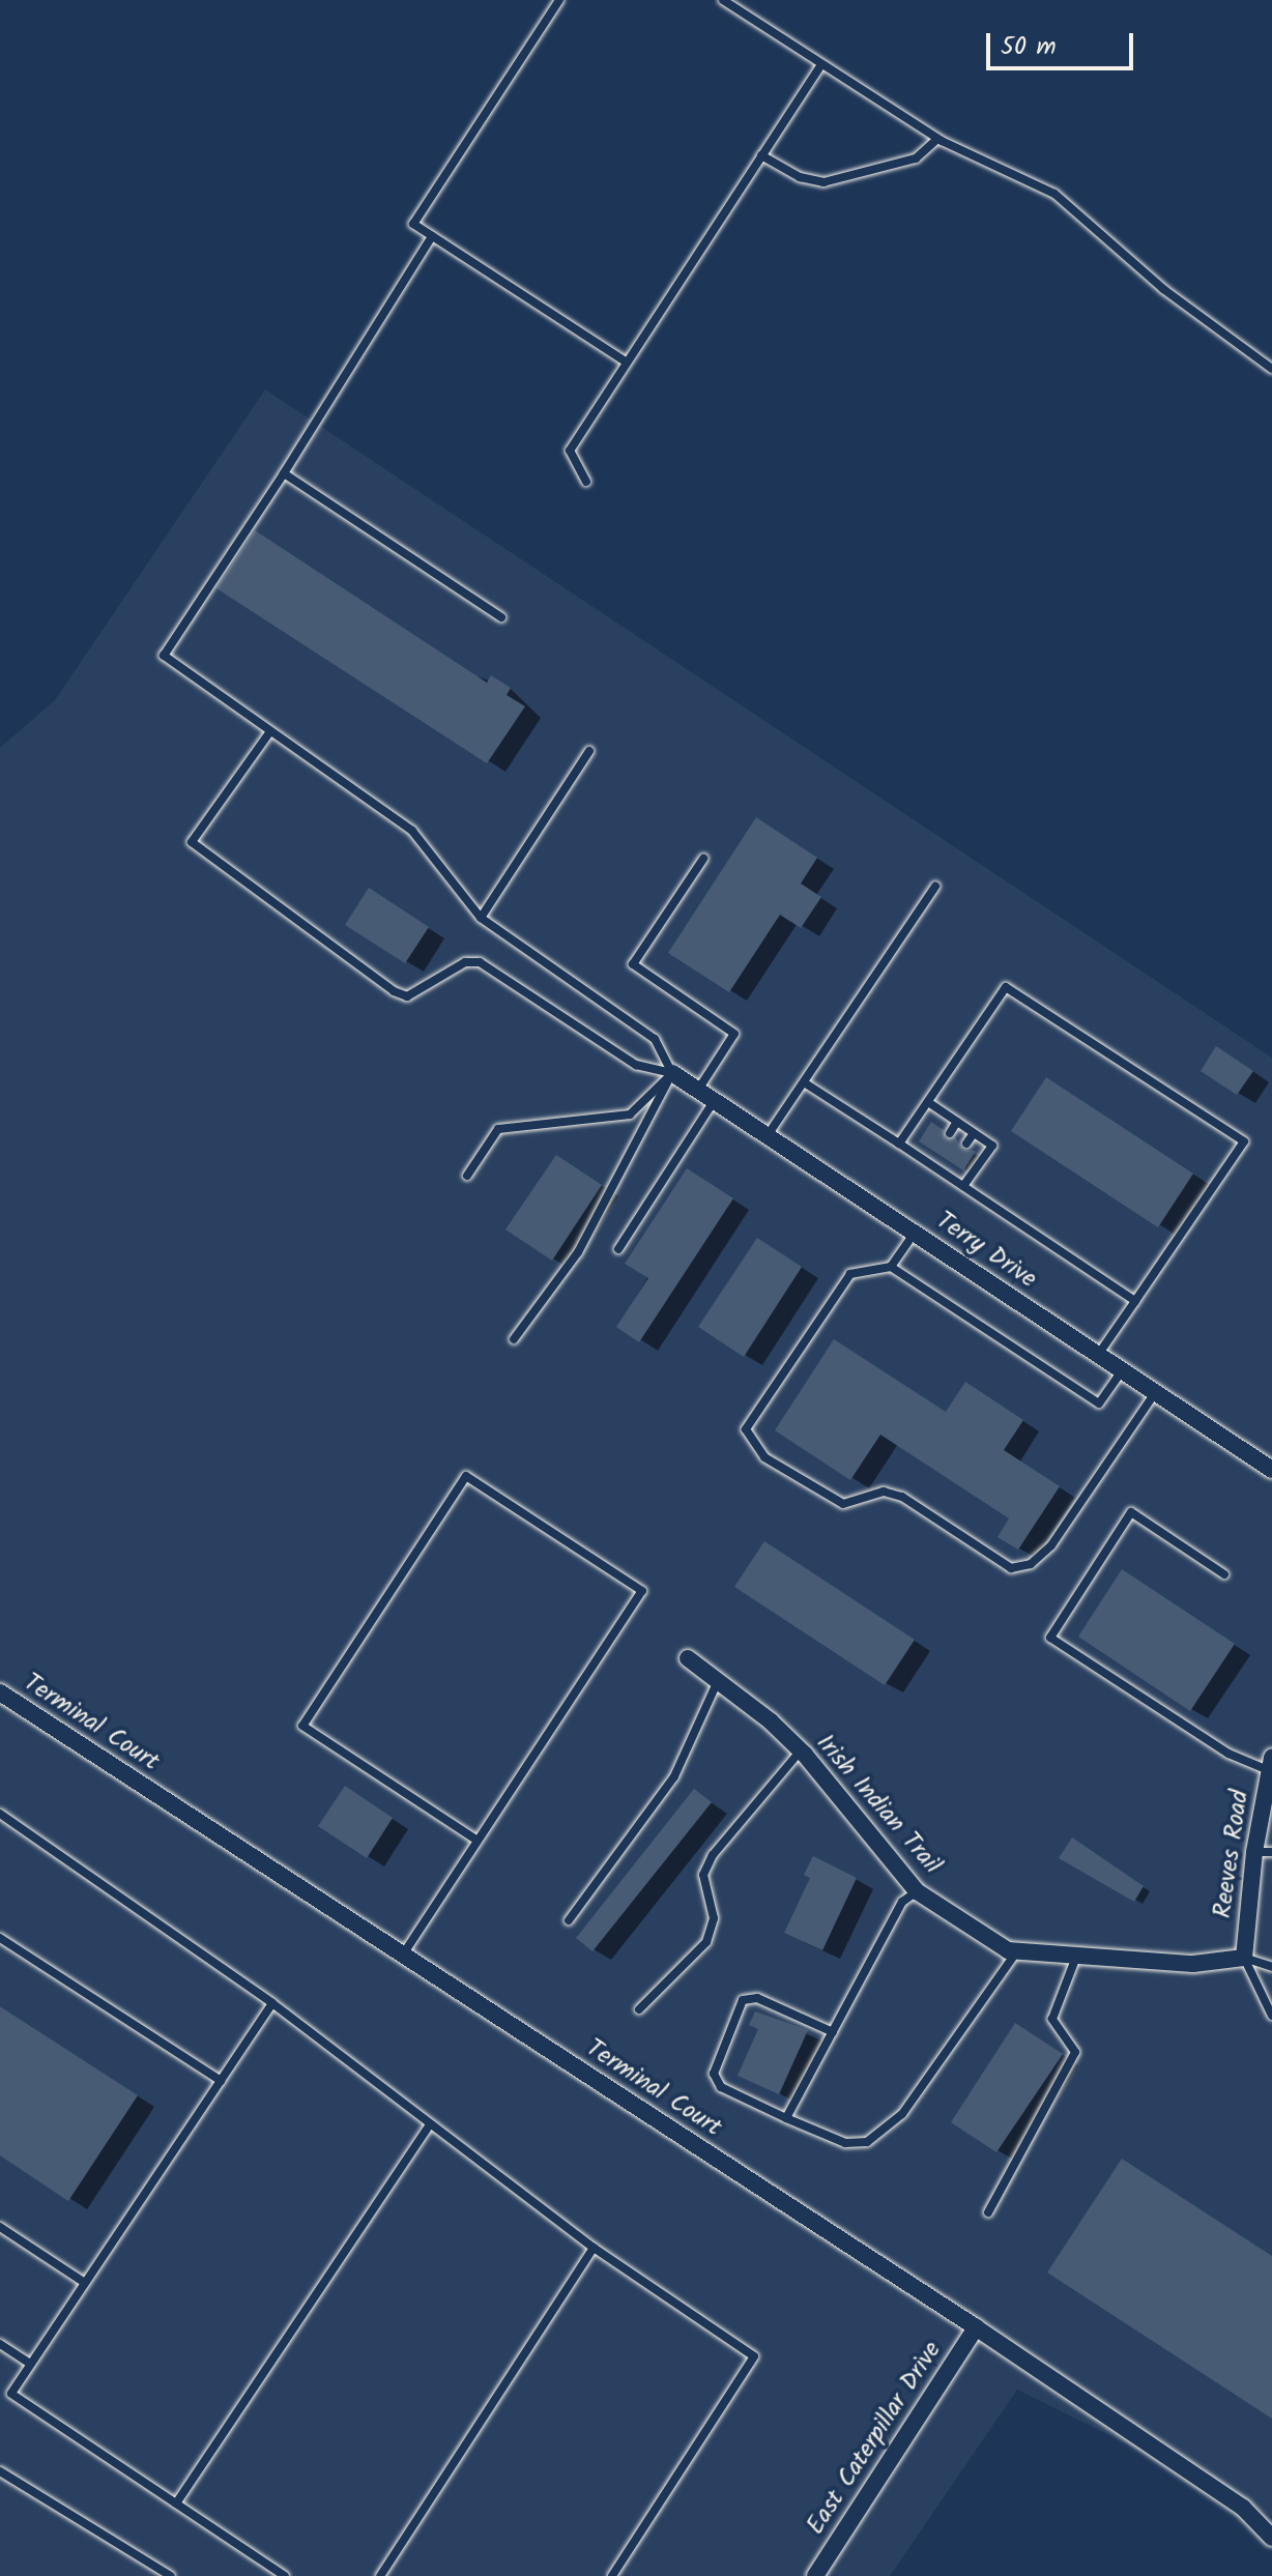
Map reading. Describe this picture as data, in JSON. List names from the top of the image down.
{
  "streets": {
    "street": [
      "Terry Drive",
      "Terminal Court",
      "Irish Indian Trail",
      "Reeves Road",
      "East Caterpillar Drive"
    ]
  },
  "crossings": [
    ["Terminal Court", "East Caterpillar Drive"],
    ["Irish Indian Trail", "Reeves Road"]
  ],
  "scale_bar": "50 m"
}
